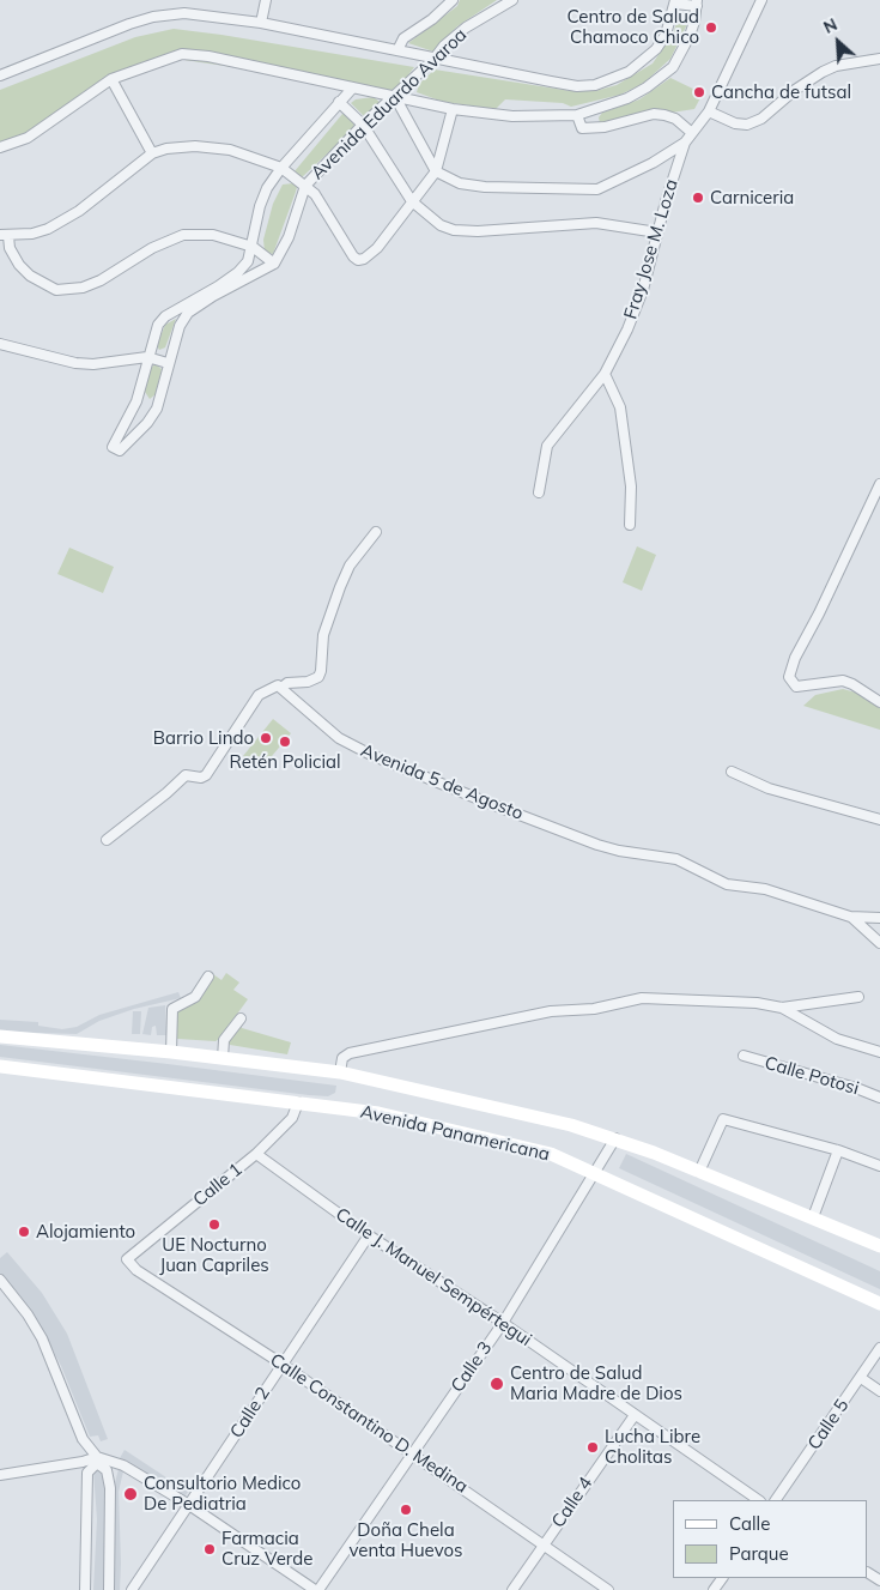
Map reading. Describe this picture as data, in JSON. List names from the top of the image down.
{
  "streets": {
    "street": [
      "Avenida Eduardo Avaroa",
      "Fray Jose M. Loza",
      "Avenida 5 de Agosto",
      "Calle Potosi",
      "Avenida Panamericana",
      "Calle 1",
      "Calle J. Manuel Sempértegui",
      "Calle 3",
      "Calle 2",
      "Calle Constantino D. Medina",
      "Calle 5",
      "Calle 4"
    ]
  },
  "crossings": [
    ["Avenida Panamericana", "Calle 1"],
    ["Avenida Panamericana", "Calle 3"],
    ["Calle 1", "Calle J. Manuel Sempértegui"],
    ["Calle 1", "Calle Constantino D. Medina"],
    ["Calle J. Manuel Sempértegui", "Calle 3"],
    ["Calle J. Manuel Sempértegui", "Calle 2"],
    ["Calle J. Manuel Sempértegui", "Calle 4"],
    ["Calle 3", "Calle Constantino D. Medina"],
    ["Calle 2", "Calle Constantino D. Medina"],
    ["Calle Constantino D. Medina", "Calle 4"]
  ],
  "places": [
    "Centro de Salud Chamoco Chico",
    "Cancha de futsal",
    "Carniceria",
    "Barrio Lindo",
    "Retén Policial",
    "UE Nocturno Juan Capriles",
    "Alojamiento",
    "Centro de Salud Maria Madre de Dios",
    "Lucha Libre Cholitas",
    "Consultorio Medico De Pediatria",
    "Doña Chela venta Huevos",
    "Farmacia Cruz Verde"
  ],
  "legend": ["Calle", "Parque"],
  "north": "top left"
}
